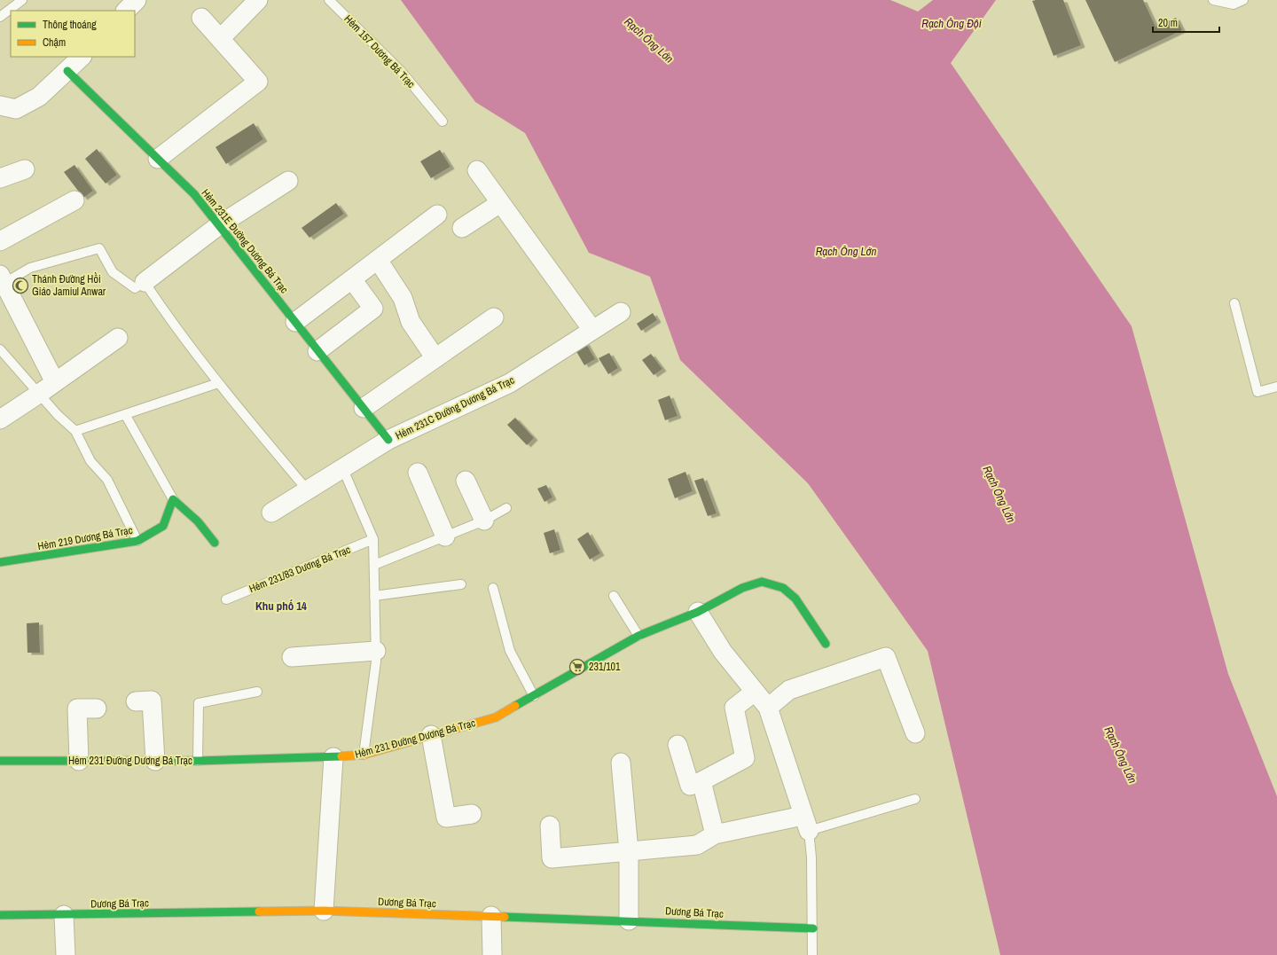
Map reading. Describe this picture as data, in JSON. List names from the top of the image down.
{
  "streets": {
    "street": [
      "Hẻm 231E Đường Dương Bá Trạc",
      "Hẻm 231C Đường Dương Bá Trạc",
      "Hẻm 219 Dương Bá Trạc",
      "Hẻm 231 Đường Dương Bá Trạc",
      "Dương Bá Trạc"
    ],
    "lane": ["Hẻm 157 Dương Bá Trạc", "Hẻm 231/83 Dương Bá Trạc"]
  },
  "crossings": [
    ["Hẻm 231E Đường Dương Bá Trạc", "Hẻm 231C Đường Dương Bá Trạc"]
  ],
  "districts": ["Khu phố 14"],
  "water": ["Rạch Ông Đội", "Rạch Ông Lớn"],
  "places": {
    "mosque": ["Thánh Đường Hồi Giáo Jamiul Anwar"],
    "supermarket": ["231/101"]
  },
  "legend": ["Thông thoáng", "Chậm"],
  "scale_bar": "20 m"
}
